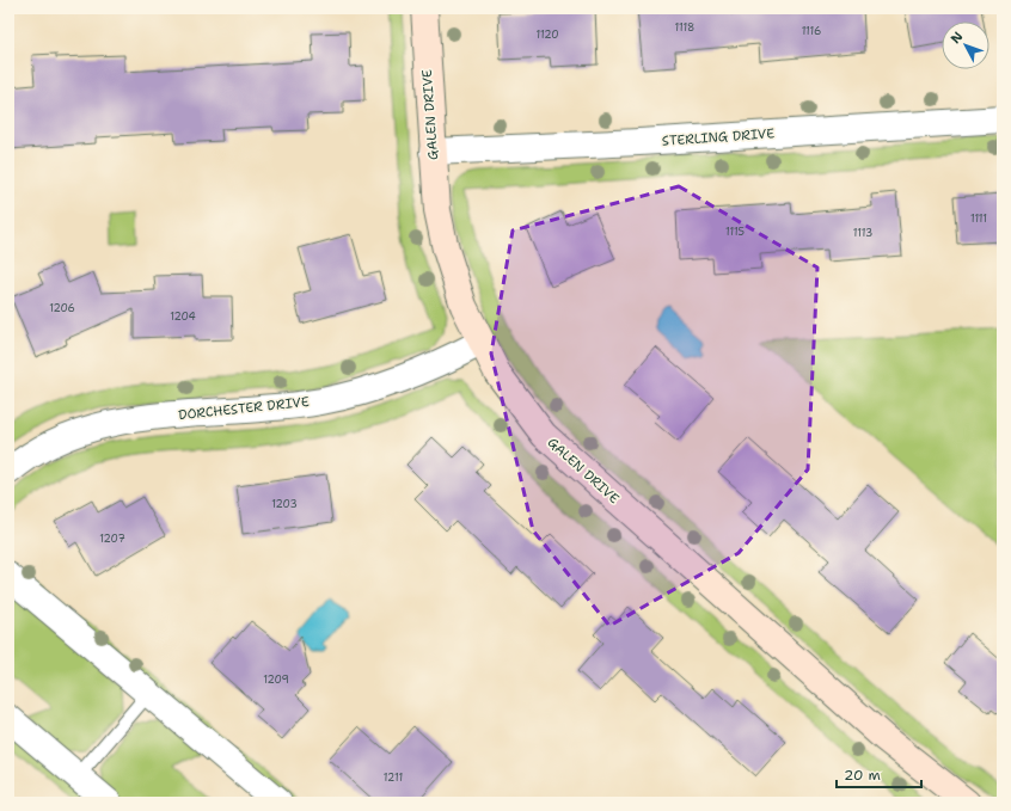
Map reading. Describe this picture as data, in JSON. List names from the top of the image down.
{
  "streets": {
    "street": ["GALEN DRIVE", "STERLING DRIVE", "DORCHESTER DRIVE"]
  },
  "crossings": [
    ["GALEN DRIVE", "STERLING DRIVE"],
    ["GALEN DRIVE", "DORCHESTER DRIVE"]
  ],
  "house_numbers": [
    "1118",
    "1116",
    "1120",
    "1111",
    "1115",
    "1113",
    "1206",
    "1204",
    "1203",
    "1207",
    "1209",
    "1211"
  ],
  "scale_bar": "20 m",
  "north": "top left"
}
